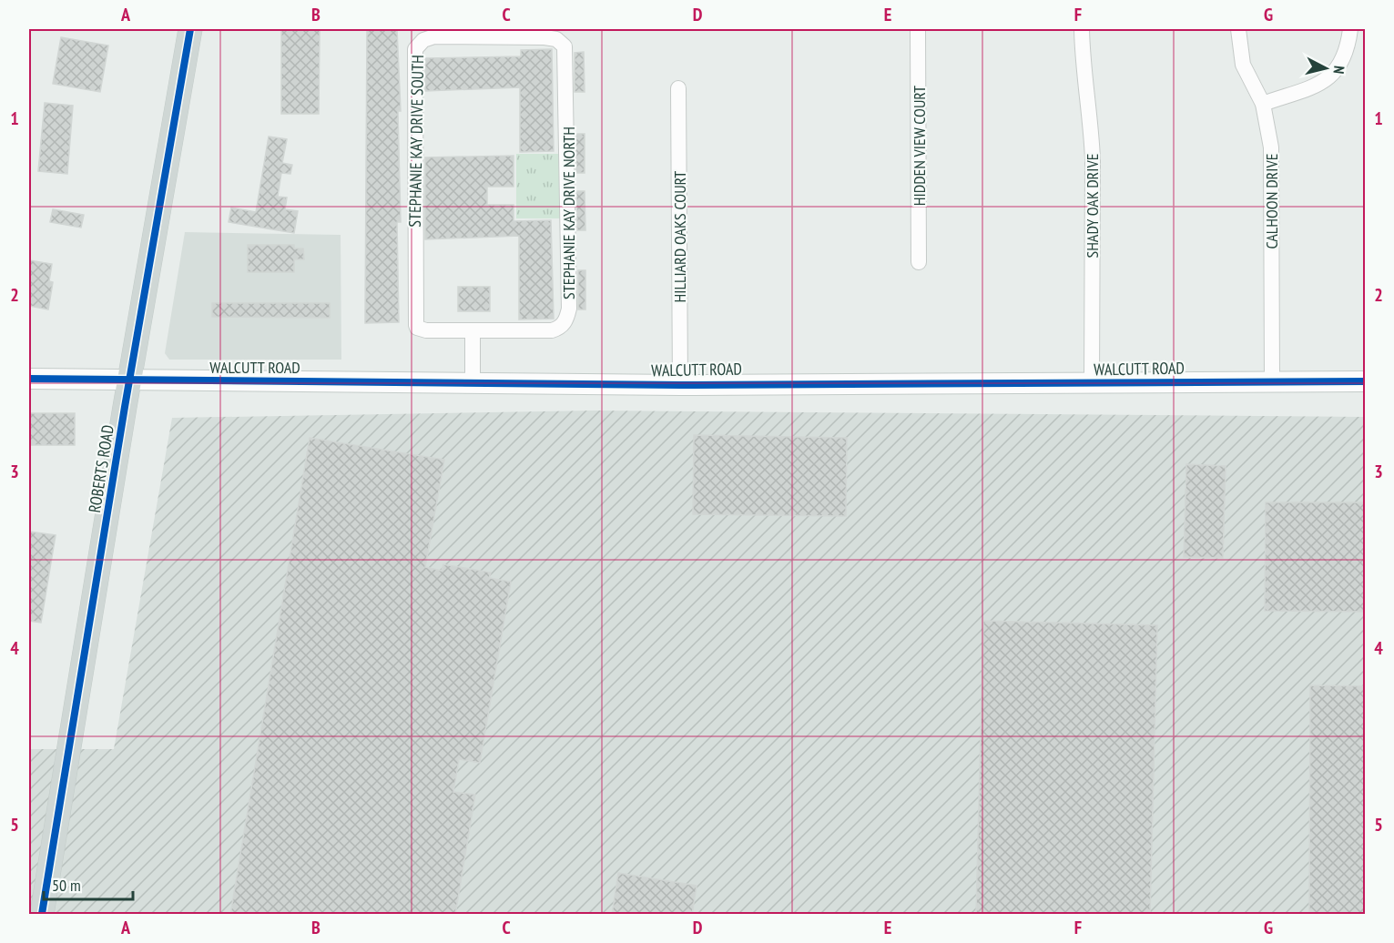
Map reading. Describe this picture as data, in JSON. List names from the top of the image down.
{
  "streets": {
    "main road": ["ROBERTS ROAD"],
    "street": [
      "STEPHANIE KAY DRIVE SOUTH",
      "HIDDEN VIEW COURT",
      "CALHOON DRIVE",
      "SHADY OAK DRIVE",
      "STEPHANIE KAY DRIVE NORTH",
      "HILLIARD OAKS COURT",
      "WALCUTT ROAD"
    ]
  },
  "crossings": [
    ["STEPHANIE KAY DRIVE SOUTH", "STEPHANIE KAY DRIVE NORTH"],
    ["CALHOON DRIVE", "WALCUTT ROAD"],
    ["SHADY OAK DRIVE", "WALCUTT ROAD"],
    ["HILLIARD OAKS COURT", "WALCUTT ROAD"],
    ["WALCUTT ROAD", "ROBERTS ROAD"]
  ],
  "scale_bar": "50 m",
  "north": "right",
  "grid": {
    "columns": [
      "A",
      "B",
      "C",
      "D",
      "E",
      "F",
      "G"
    ],
    "rows": [
      "1",
      "2",
      "3",
      "4",
      "5"
    ]
  }
}
